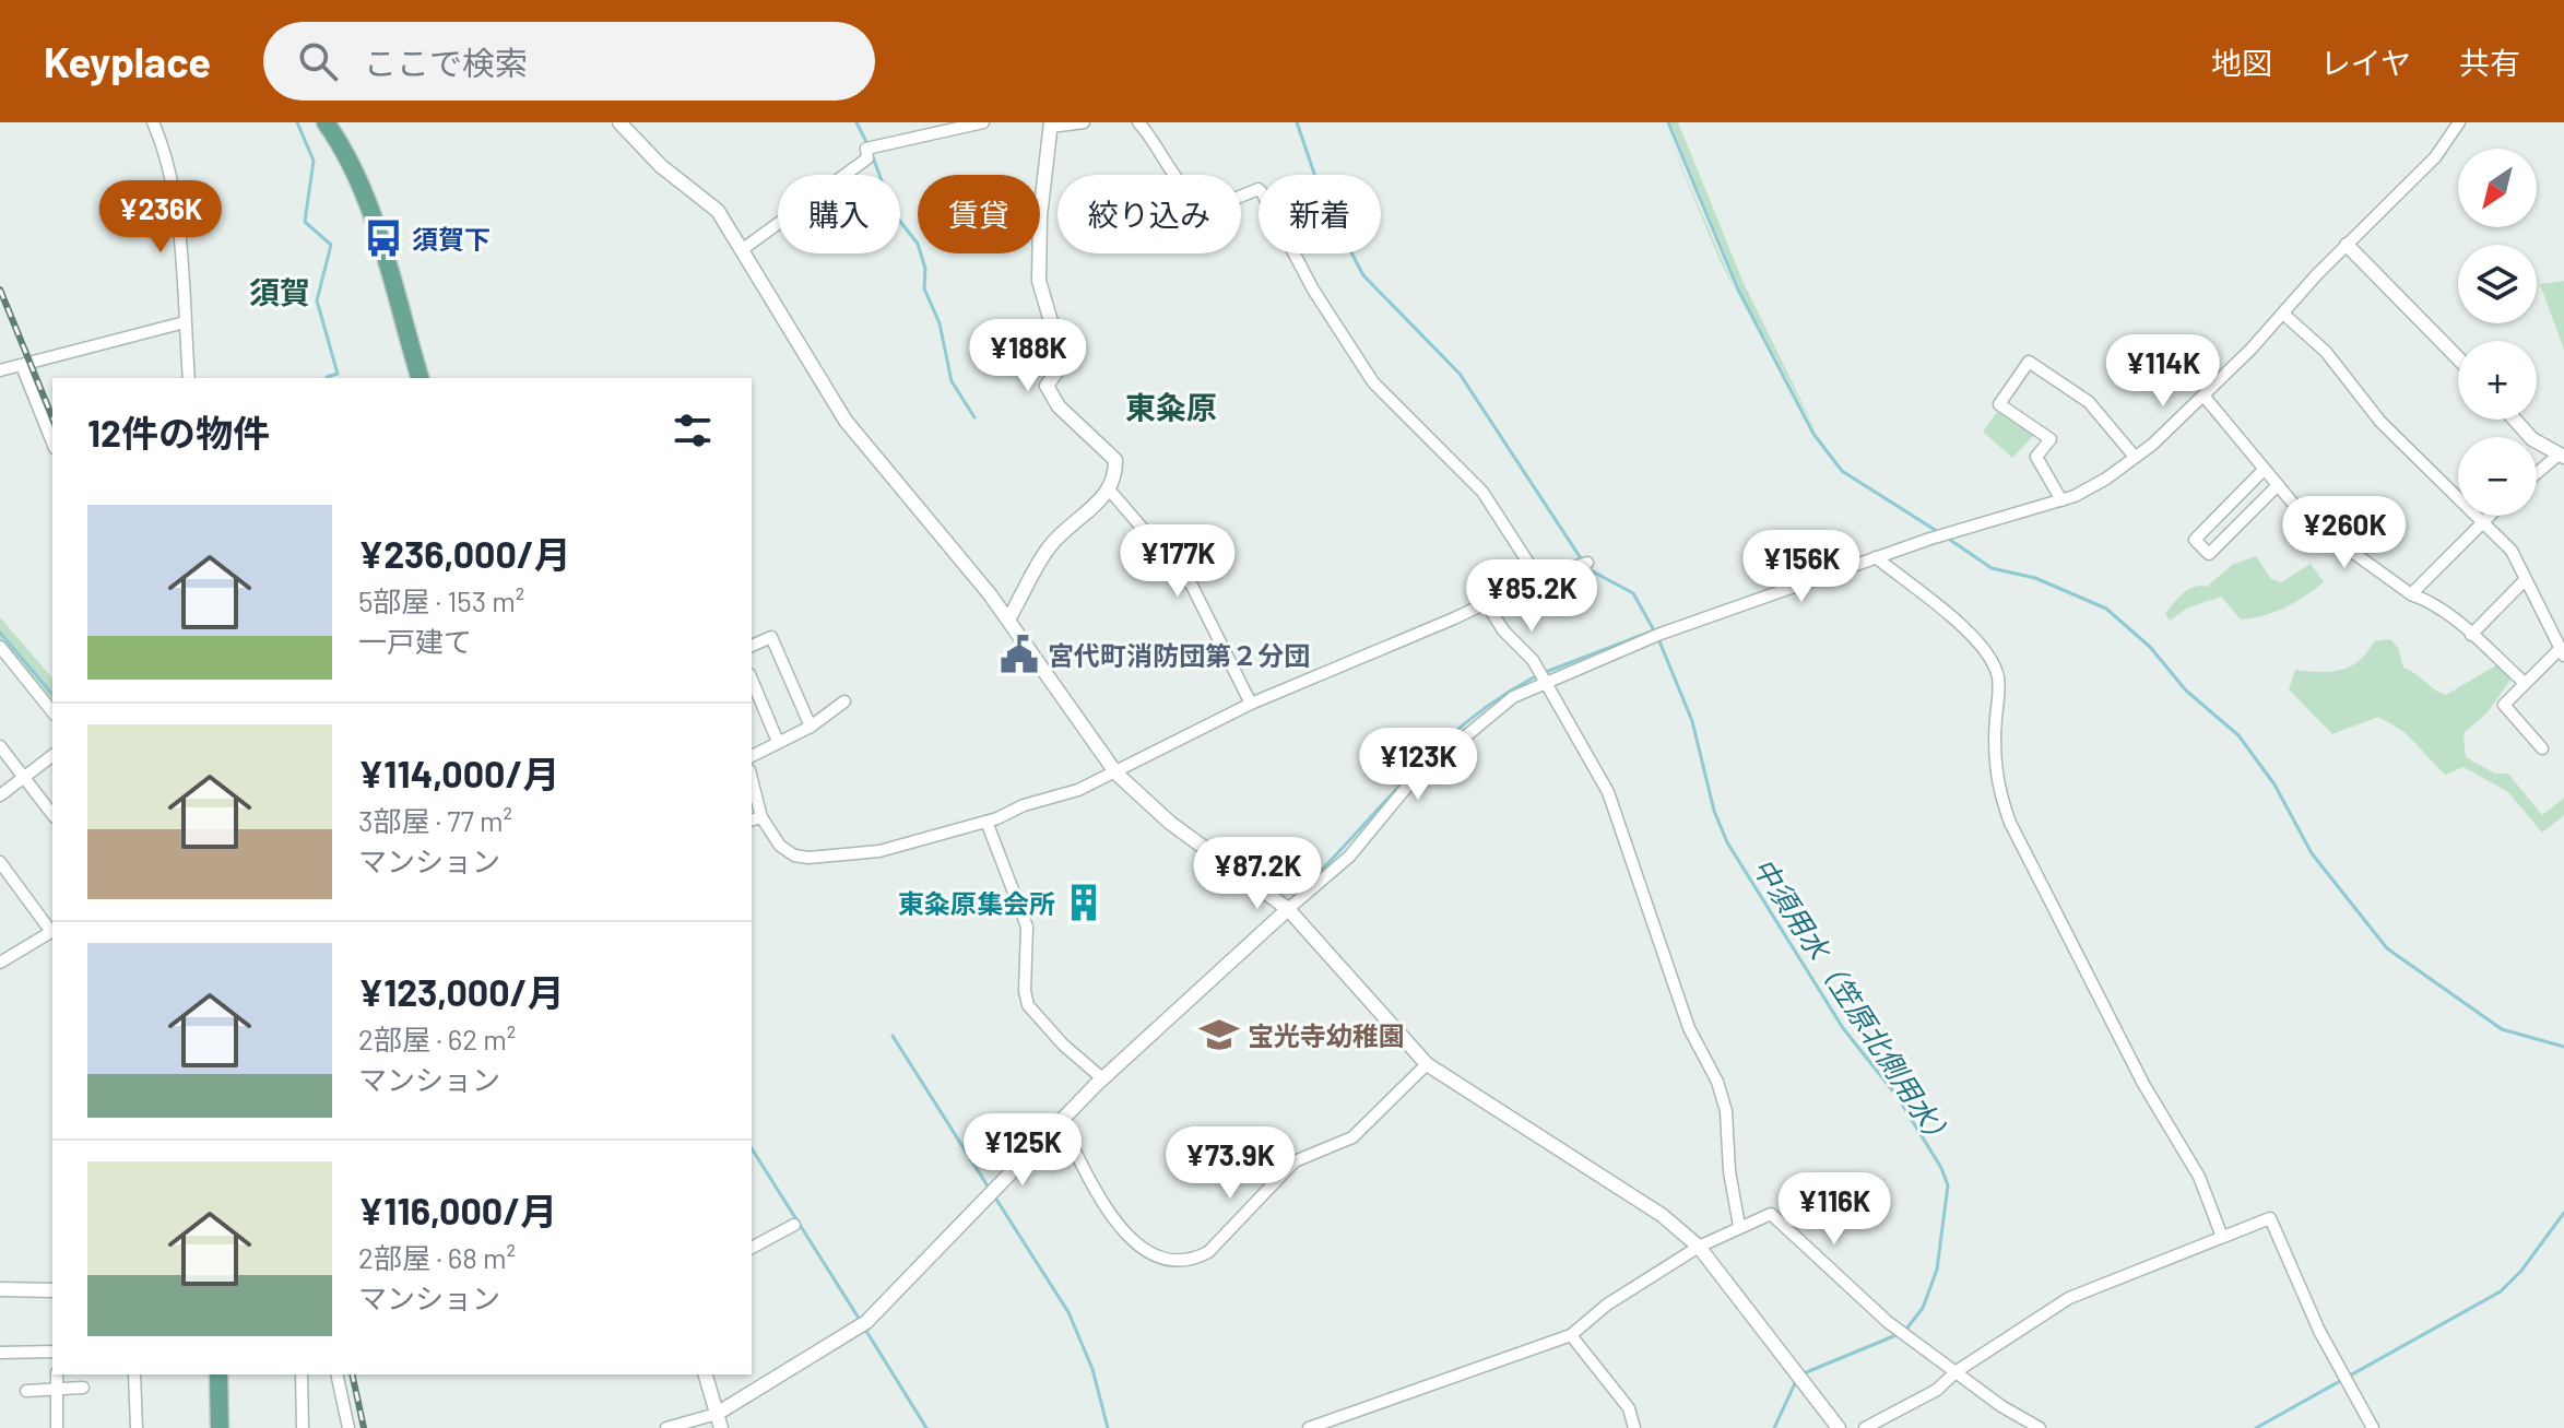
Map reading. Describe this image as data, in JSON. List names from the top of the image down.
{
  "districts": ["須賀", "東粂原"],
  "water": ["中須用水（笠原北側用水）"],
  "places": {
    "bus stop": ["須賀下"],
    "public building": ["宮代町消防団第２分団"],
    "building": ["東粂原集会所"],
    "school or university": ["宝光寺幼稚園"]
  },
  "north": "bottom left",
  "page": {
    "header": "Keyplace",
    "search": "ここで検索",
    "nav": ["地図", "レイヤ", "共有"],
    "map_buttons": ["+", "−"],
    "chip": [
      "購入",
      "賃貸",
      "絞り込み",
      "新着"
    ],
    "price": [
      "¥236K",
      "¥188K",
      "¥114K",
      "¥260K",
      "¥177K",
      "¥156K",
      "¥85.2K",
      "¥123K",
      "¥87.2K",
      "¥125K",
      "¥73.9K",
      "¥116K"
    ],
    "heading": "12件の物件",
    "list": [
      {
        "name": "¥236,000/月",
        "note": "5部屋 · 153 m² · 一戸建て"
      },
      {
        "name": "¥114,000/月",
        "note": "3部屋 · 77 m² · マンション"
      },
      {
        "name": "¥123,000/月",
        "note": "2部屋 · 62 m² · マンション"
      },
      {
        "name": "¥116,000/月",
        "note": "2部屋 · 68 m² · マンション"
      }
    ]
  }
}
